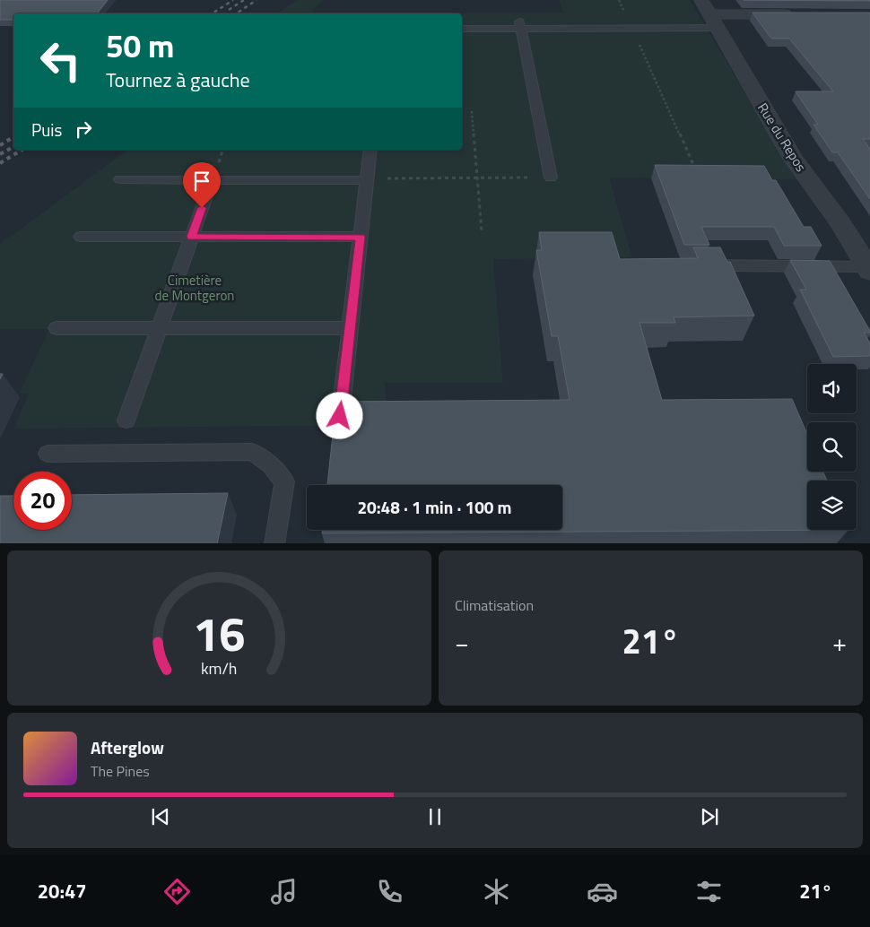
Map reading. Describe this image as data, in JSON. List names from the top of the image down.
{
  "streets": {
    "street": ["Rue du Repos"]
  },
  "parks": ["Cimetière de Montgeron"],
  "page": {
    "turn": ["50 m", "Tournez à gauche"],
    "then": "Puis",
    "limit": "20",
    "trip": "20:48 · 1 min · 100 m",
    "tile": "Climatisation",
    "heat": ["−", "21°", "+"],
    "song": ["Afterglow", "The Pines"],
    "tabs": ["20:47", "21°"],
    "gauge": ["16", "km/h"]
  }
}
